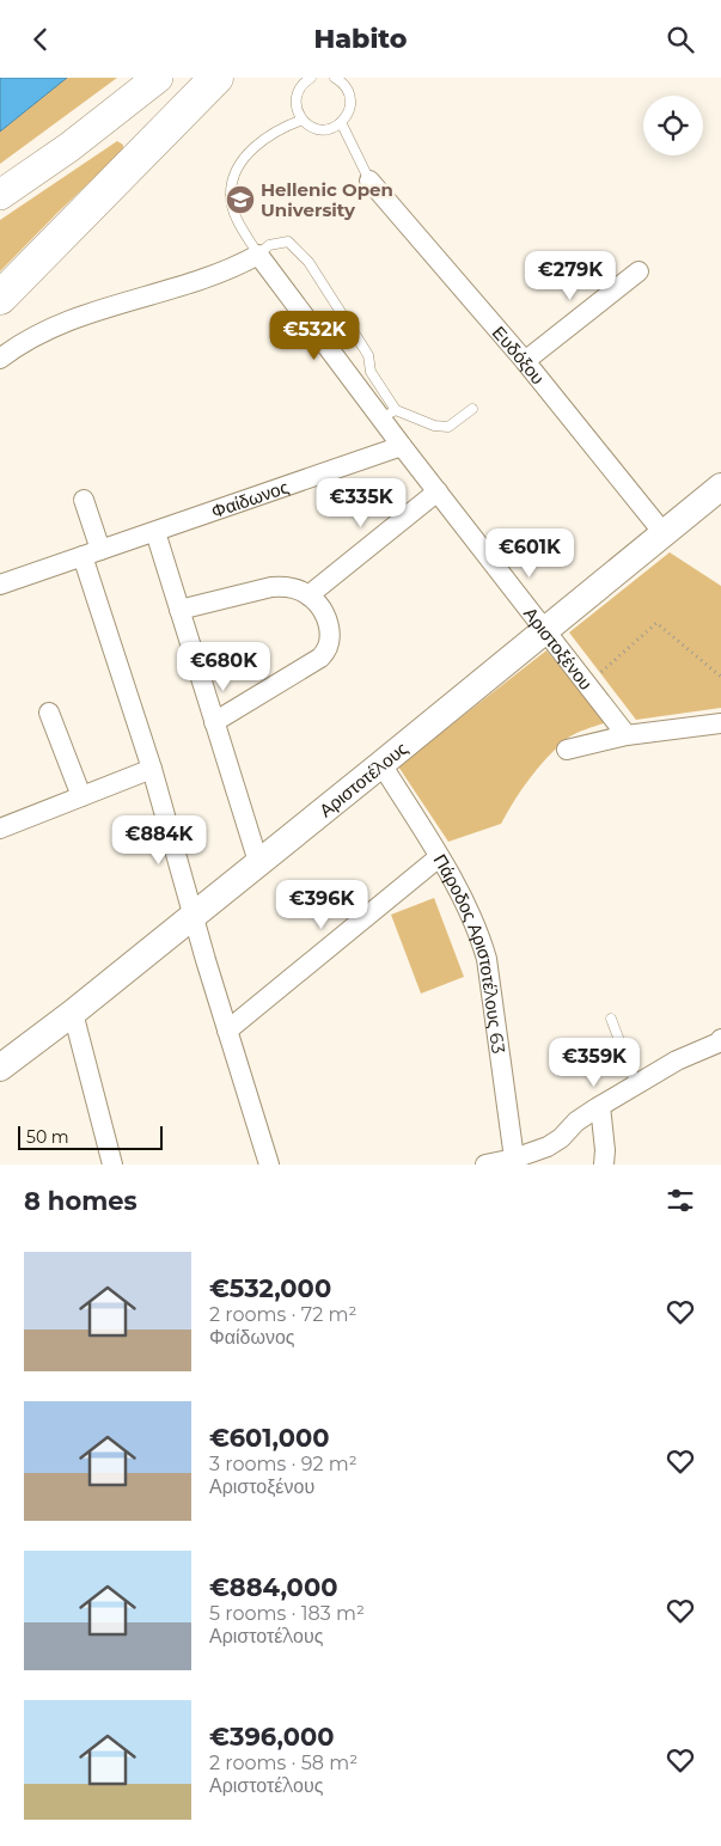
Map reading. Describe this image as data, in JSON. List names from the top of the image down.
{
  "streets": {
    "main road": ["Αριστοτέλους"],
    "street": [
      "Ευδόξου",
      "Φαίδωνος",
      "Αριστοξένου",
      "Πάροδος Αριστοτέλους 63"
    ]
  },
  "crossings": [
    ["Ευδόξου", "Αριστοτέλους"],
    ["Φαίδωνος", "Αριστοξένου"],
    ["Αριστοξένου", "Αριστοτέλους"],
    ["Αριστοτέλους", "Πάροδος Αριστοτέλους 63"]
  ],
  "places": {
    "school or university": ["Hellenic Open University"]
  },
  "scale_bar": "50 m",
  "page": {
    "header": "Habito",
    "price": [
      "€279K",
      "€532K",
      "€335K",
      "€601K",
      "€680K",
      "€884K",
      "€396K",
      "€359K"
    ],
    "scale": "50 m",
    "heading": "8 homes",
    "list": [
      {
        "name": "€532,000",
        "note": "2 rooms · 72 m² · Φαίδωνος"
      },
      {
        "name": "€601,000",
        "note": "3 rooms · 92 m² · Αριστοξένου"
      },
      {
        "name": "€884,000",
        "note": "5 rooms · 183 m² · Αριστοτέλους"
      },
      {
        "name": "€396,000",
        "note": "2 rooms · 58 m² · Αριστοτέλους"
      }
    ]
  }
}
